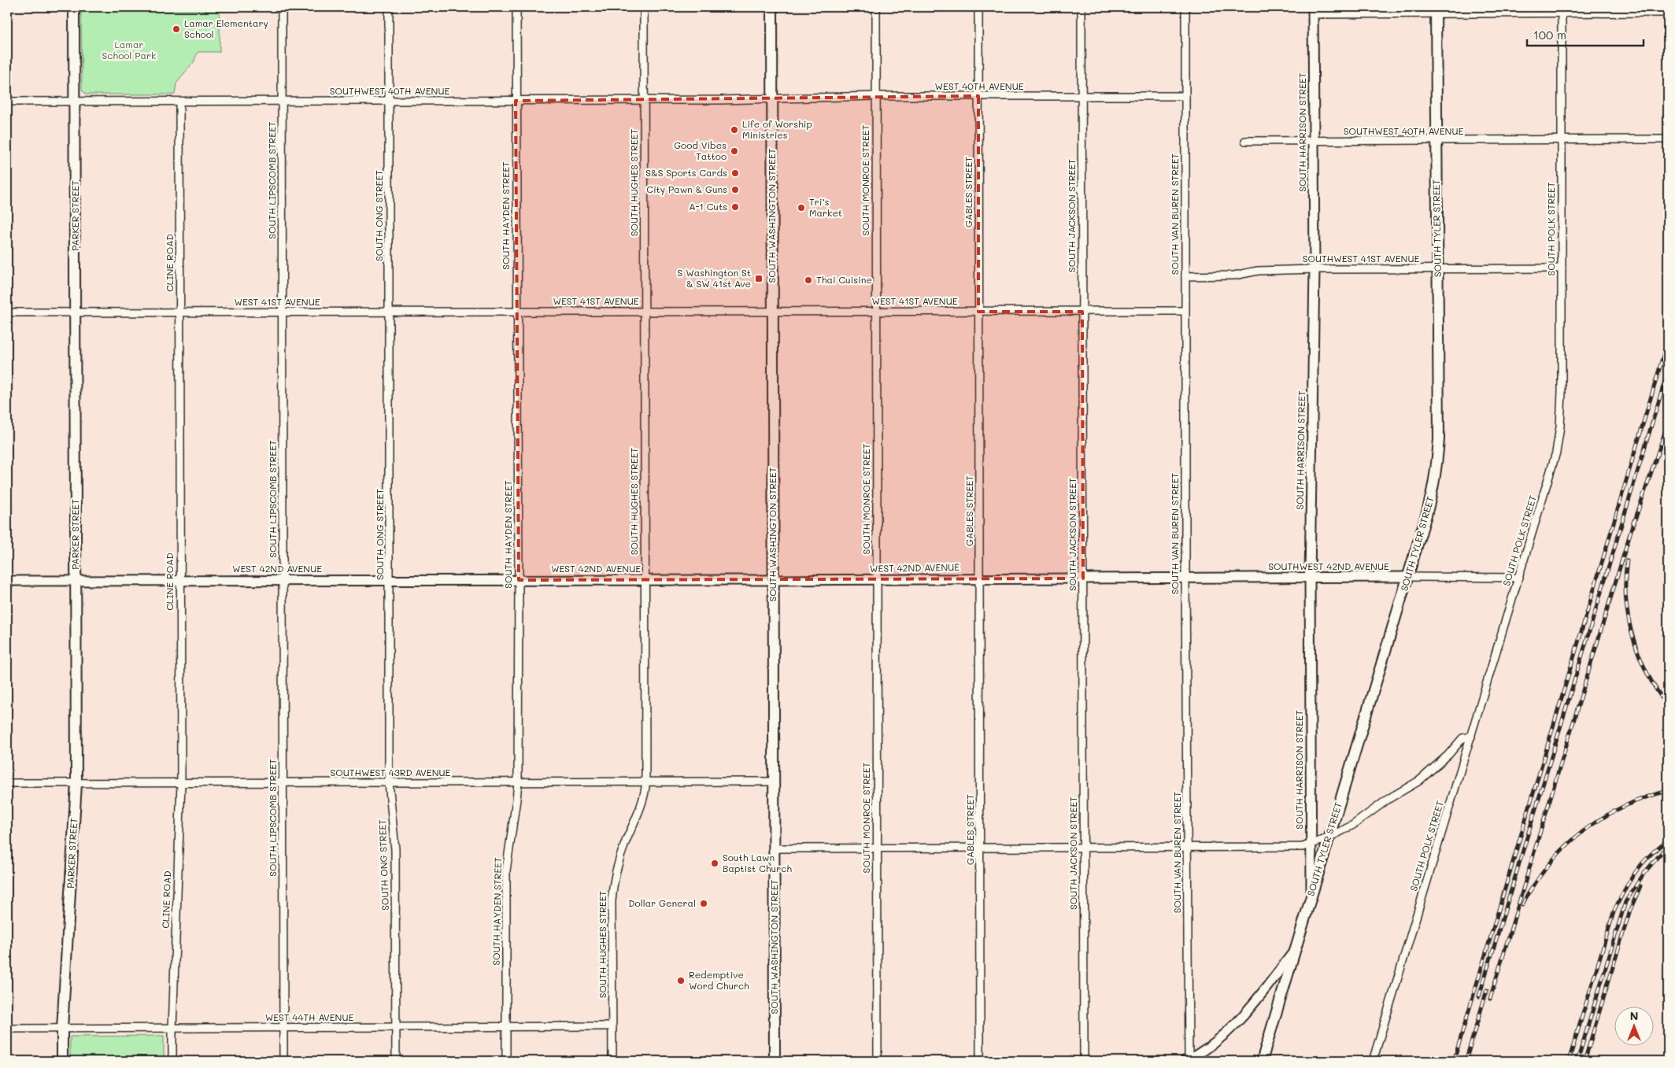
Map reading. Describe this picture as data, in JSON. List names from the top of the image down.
{
  "streets": {
    "main road": ["PARKER STREET", "SOUTH WASHINGTON STREET", "SOUTH TYLER STREET"],
    "street": [
      "WEST 40TH AVENUE",
      "SOUTHWEST 40TH AVENUE",
      "SOUTH HARRISON STREET",
      "SOUTH LIPSCOMB STREET",
      "SOUTH MONROE STREET",
      "SOUTH HUGHES STREET",
      "GABLES STREET",
      "SOUTH VAN BUREN STREET",
      "SOUTH ONG STREET",
      "SOUTH HAYDEN STREET",
      "SOUTH JACKSON STREET",
      "SOUTH POLK STREET",
      "SOUTHWEST 41ST AVENUE",
      "CLINE ROAD",
      "WEST 41ST AVENUE",
      "SOUTHWEST 42ND AVENUE",
      "WEST 42ND AVENUE",
      "SOUTHWEST 43RD AVENUE",
      "WEST 44TH AVENUE"
    ]
  },
  "crossings": [
    ["WEST 40TH AVENUE", "SOUTHWEST 40TH AVENUE"],
    ["WEST 40TH AVENUE", "SOUTH MONROE STREET"],
    ["WEST 40TH AVENUE", "GABLES STREET"],
    ["WEST 40TH AVENUE", "SOUTH VAN BUREN STREET"],
    ["WEST 40TH AVENUE", "SOUTH WASHINGTON STREET"],
    ["WEST 40TH AVENUE", "SOUTH JACKSON STREET"],
    ["SOUTHWEST 40TH AVENUE", "SOUTH HARRISON STREET"],
    ["SOUTHWEST 40TH AVENUE", "SOUTH LIPSCOMB STREET"],
    ["SOUTHWEST 40TH AVENUE", "SOUTH HUGHES STREET"],
    ["SOUTHWEST 40TH AVENUE", "PARKER STREET"],
    ["SOUTHWEST 40TH AVENUE", "SOUTH ONG STREET"],
    ["SOUTHWEST 40TH AVENUE", "SOUTH HAYDEN STREET"],
    ["SOUTHWEST 40TH AVENUE", "SOUTH WASHINGTON STREET"],
    ["SOUTHWEST 40TH AVENUE", "SOUTH TYLER STREET"],
    ["SOUTHWEST 40TH AVENUE", "SOUTH POLK STREET"],
    ["SOUTHWEST 40TH AVENUE", "CLINE ROAD"],
    ["SOUTH HARRISON STREET", "SOUTH TYLER STREET"],
    ["SOUTH HARRISON STREET", "SOUTHWEST 41ST AVENUE"],
    ["SOUTH HARRISON STREET", "SOUTHWEST 42ND AVENUE"],
    ["SOUTH LIPSCOMB STREET", "WEST 41ST AVENUE"],
    ["SOUTH LIPSCOMB STREET", "WEST 42ND AVENUE"],
    ["SOUTH LIPSCOMB STREET", "SOUTHWEST 43RD AVENUE"],
    ["SOUTH LIPSCOMB STREET", "WEST 44TH AVENUE"],
    ["SOUTH MONROE STREET", "WEST 41ST AVENUE"],
    ["SOUTH MONROE STREET", "WEST 42ND AVENUE"],
    ["SOUTH HUGHES STREET", "WEST 41ST AVENUE"],
    ["SOUTH HUGHES STREET", "WEST 42ND AVENUE"],
    ["SOUTH HUGHES STREET", "SOUTHWEST 43RD AVENUE"],
    ["SOUTH HUGHES STREET", "WEST 44TH AVENUE"],
    ["GABLES STREET", "WEST 41ST AVENUE"],
    ["GABLES STREET", "WEST 42ND AVENUE"],
    ["SOUTH VAN BUREN STREET", "SOUTHWEST 41ST AVENUE"],
    ["SOUTH VAN BUREN STREET", "WEST 41ST AVENUE"],
    ["SOUTH VAN BUREN STREET", "SOUTHWEST 42ND AVENUE"],
    ["SOUTH VAN BUREN STREET", "WEST 42ND AVENUE"],
    ["PARKER STREET", "WEST 41ST AVENUE"],
    ["PARKER STREET", "WEST 42ND AVENUE"],
    ["PARKER STREET", "SOUTHWEST 43RD AVENUE"],
    ["PARKER STREET", "WEST 44TH AVENUE"],
    ["SOUTH ONG STREET", "WEST 41ST AVENUE"],
    ["SOUTH ONG STREET", "WEST 42ND AVENUE"],
    ["SOUTH ONG STREET", "SOUTHWEST 43RD AVENUE"],
    ["SOUTH ONG STREET", "WEST 44TH AVENUE"],
    ["SOUTH HAYDEN STREET", "WEST 41ST AVENUE"],
    ["SOUTH HAYDEN STREET", "WEST 42ND AVENUE"],
    ["SOUTH HAYDEN STREET", "SOUTHWEST 43RD AVENUE"],
    ["SOUTH HAYDEN STREET", "WEST 44TH AVENUE"],
    ["SOUTH WASHINGTON STREET", "WEST 41ST AVENUE"],
    ["SOUTH WASHINGTON STREET", "WEST 42ND AVENUE"],
    ["SOUTH WASHINGTON STREET", "SOUTHWEST 43RD AVENUE"],
    ["SOUTH JACKSON STREET", "WEST 41ST AVENUE"],
    ["SOUTH JACKSON STREET", "WEST 42ND AVENUE"],
    ["SOUTH TYLER STREET", "SOUTHWEST 41ST AVENUE"],
    ["SOUTH TYLER STREET", "SOUTHWEST 42ND AVENUE"],
    ["SOUTH POLK STREET", "SOUTHWEST 41ST AVENUE"],
    ["SOUTH POLK STREET", "SOUTHWEST 42ND AVENUE"],
    ["CLINE ROAD", "WEST 41ST AVENUE"],
    ["CLINE ROAD", "WEST 42ND AVENUE"],
    ["CLINE ROAD", "SOUTHWEST 43RD AVENUE"],
    ["CLINE ROAD", "WEST 44TH AVENUE"],
    ["SOUTHWEST 42ND AVENUE", "WEST 42ND AVENUE"]
  ],
  "parks": ["Lamar School Park"],
  "places": {
    "other": [
      "Lamar Elementary School",
      "Life of Worship Ministries",
      "Good Vibes Tattoo",
      "S&S Sports Cards",
      "City Pawn & Guns",
      "A-1 Cuts",
      "Tri’s Market",
      "Thai Cuisine",
      "South Lawn Baptist Church",
      "Dollar General",
      "Redemptive Word Church"
    ],
    "transit": ["S Washington St & SW 41st Ave"]
  },
  "scale_bar": "100 m",
  "north": "top"
}
